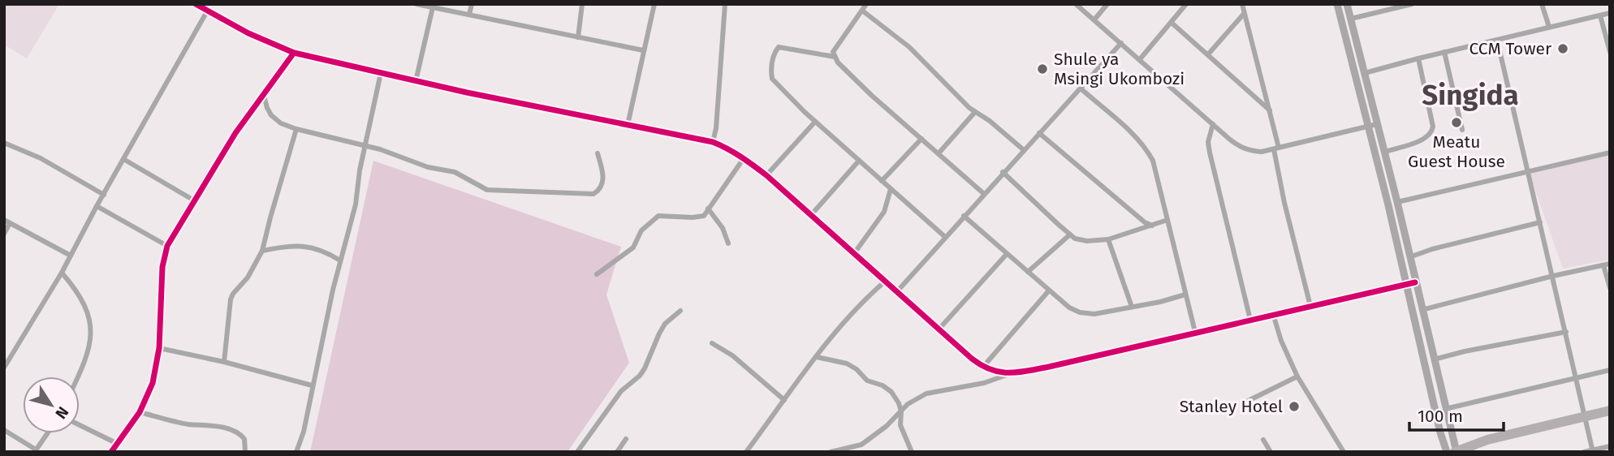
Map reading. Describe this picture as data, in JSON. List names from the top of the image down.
{
  "districts": ["Singida"],
  "places": [
    "CCM Tower",
    "Shule ya Msingi Ukombozi",
    "Meatu Guest House",
    "Stanley Hotel"
  ],
  "scale_bar": "100 m",
  "north": "bottom right"
}
